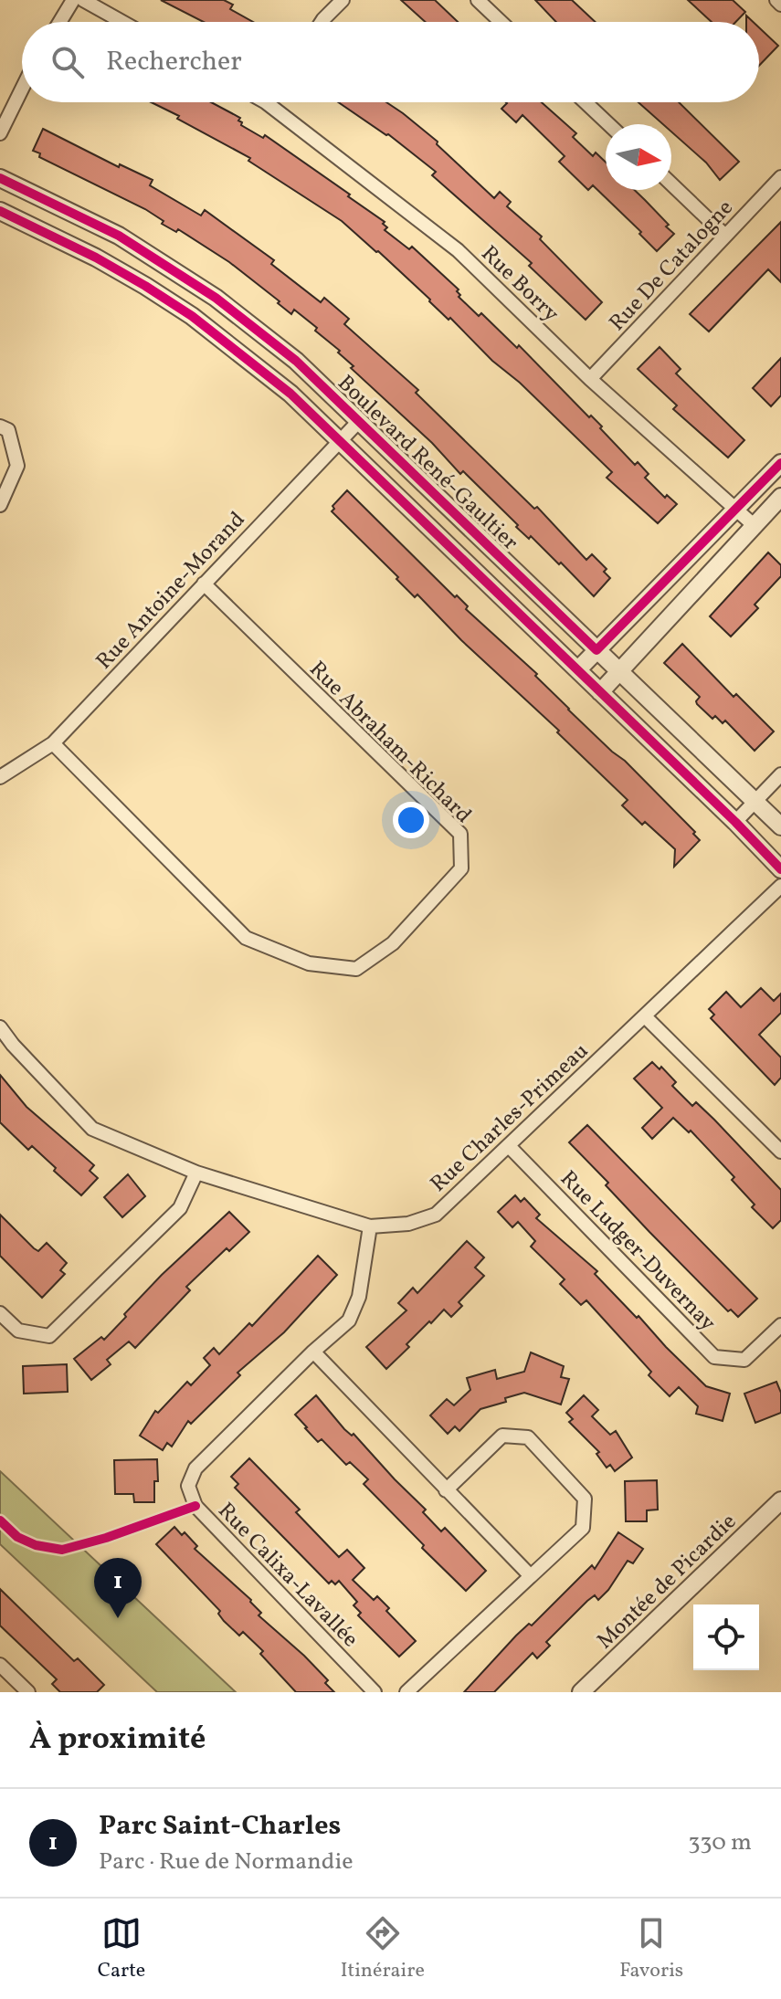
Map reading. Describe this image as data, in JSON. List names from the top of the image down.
{
  "streets": {
    "street": [
      "Rue De Catalogne",
      "Rue Borry",
      "Boulevard René-Gaultier",
      "Rue Antoine-Morand",
      "Rue Abraham-Richard",
      "Rue Charles-Primeau",
      "Rue Ludger-Duvernay",
      "Rue Calixa-Lavallée",
      "Montée de Picardie"
    ]
  },
  "crossings": [
    ["Rue De Catalogne", "Rue Borry"],
    ["Boulevard René-Gaultier", "Rue Antoine-Morand"],
    ["Rue Antoine-Morand", "Rue Abraham-Richard"],
    ["Rue Charles-Primeau", "Rue Ludger-Duvernay"],
    ["Rue Charles-Primeau", "Rue Calixa-Lavallée"]
  ],
  "north": "right",
  "page": {
    "search": "Rechercher",
    "pins": "1",
    "heading": "À proximité",
    "list": [
      {
        "mark": "1",
        "name": "Parc Saint-Charles",
        "note": "Parc · Rue de Normandie",
        "value": "330 m"
      }
    ],
    "nav": ["Carte", "Itinéraire", "Favoris"]
  }
}
